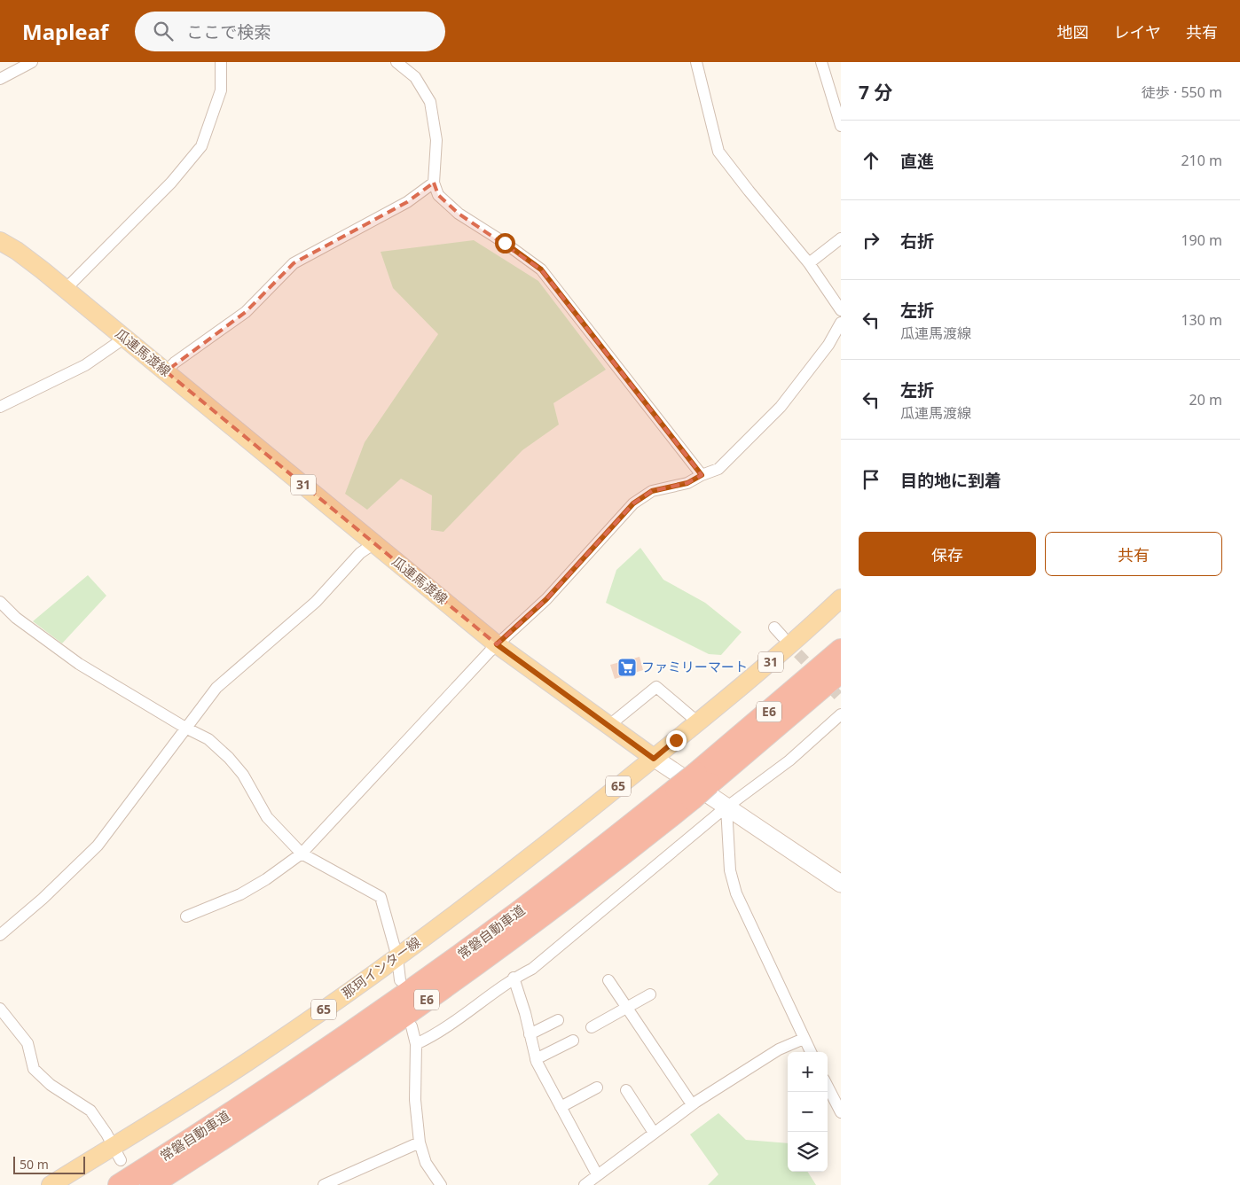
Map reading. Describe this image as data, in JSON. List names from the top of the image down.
{
  "streets": {
    "highway": ["E6", "常磐自動車道"],
    "main road": [
      "瓜連馬渡線",
      "31",
      "65",
      "那珂インター線"
    ]
  },
  "crossings": [
    ["瓜連馬渡線", "31"],
    ["瓜連馬渡線", "那珂インター線"],
    ["31", "那珂インター線"]
  ],
  "places": {
    "supermarket": ["ファミリーマート"]
  },
  "scale_bar": "50 m",
  "page": {
    "header": "Mapleaf",
    "search": "ここで検索",
    "nav": ["地図", "レイヤ", "共有"],
    "heading": ["7 分", "徒歩 · 550 m"],
    "list": [
      ["直進", "210 m"],
      ["右折", "190 m"],
      ["左折", "瓜連馬渡線", "130 m"],
      ["左折", "瓜連馬渡線", "20 m"],
      "目的地に到着"
    ],
    "buttons": ["保存", "共有"],
    "map_buttons": ["+", "−"],
    "scale": "50 m"
  }
}
